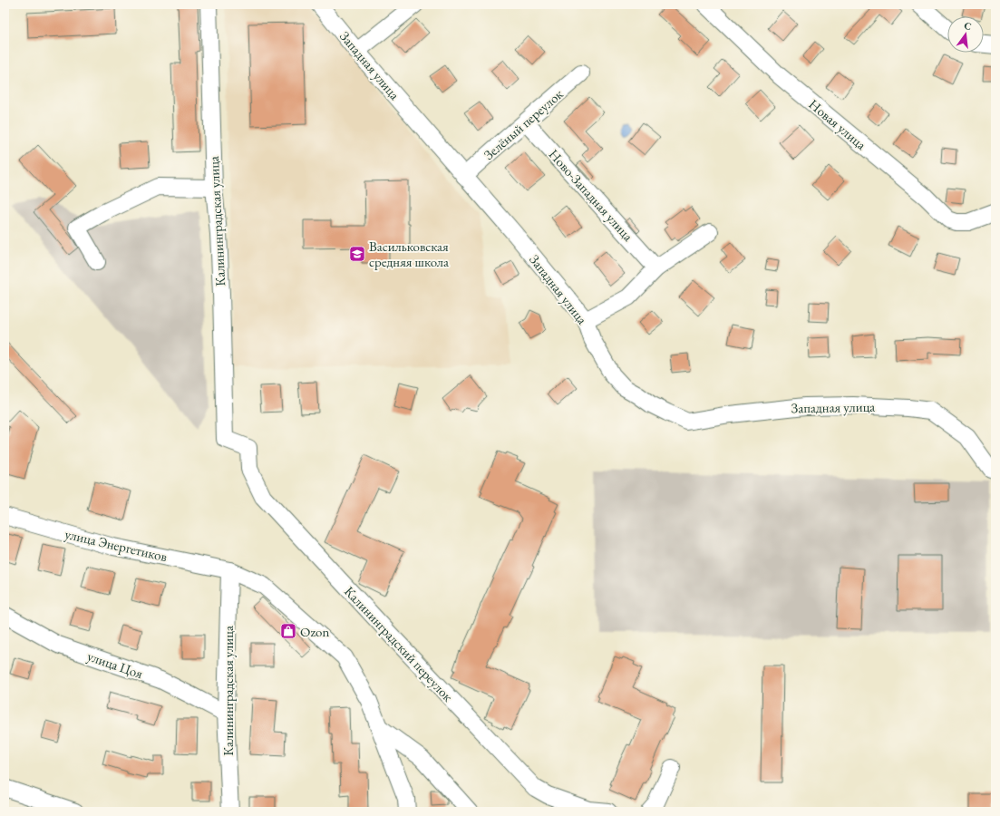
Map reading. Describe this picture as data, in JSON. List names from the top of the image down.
{
  "streets": {
    "street": [
      "Западная улица",
      "Зелёный переулок",
      "Новая улица",
      "Ново-Западная улица",
      "Калининградская улица",
      "улица Энергетиков",
      "Калининградский переулок",
      "улица Цоя"
    ]
  },
  "crossings": [
    ["Западная улица", "Зелёный переулок"],
    ["Зелёный переулок", "Ново-Западная улица"],
    ["Калининградская улица", "улица Энергетиков"],
    ["Калининградская улица", "Калининградский переулок"],
    ["Калининградская улица", "улица Цоя"]
  ],
  "places": {
    "school or university": ["Васильковская средняя школа"],
    "shop": ["Ozon"]
  },
  "north": "top"
}
